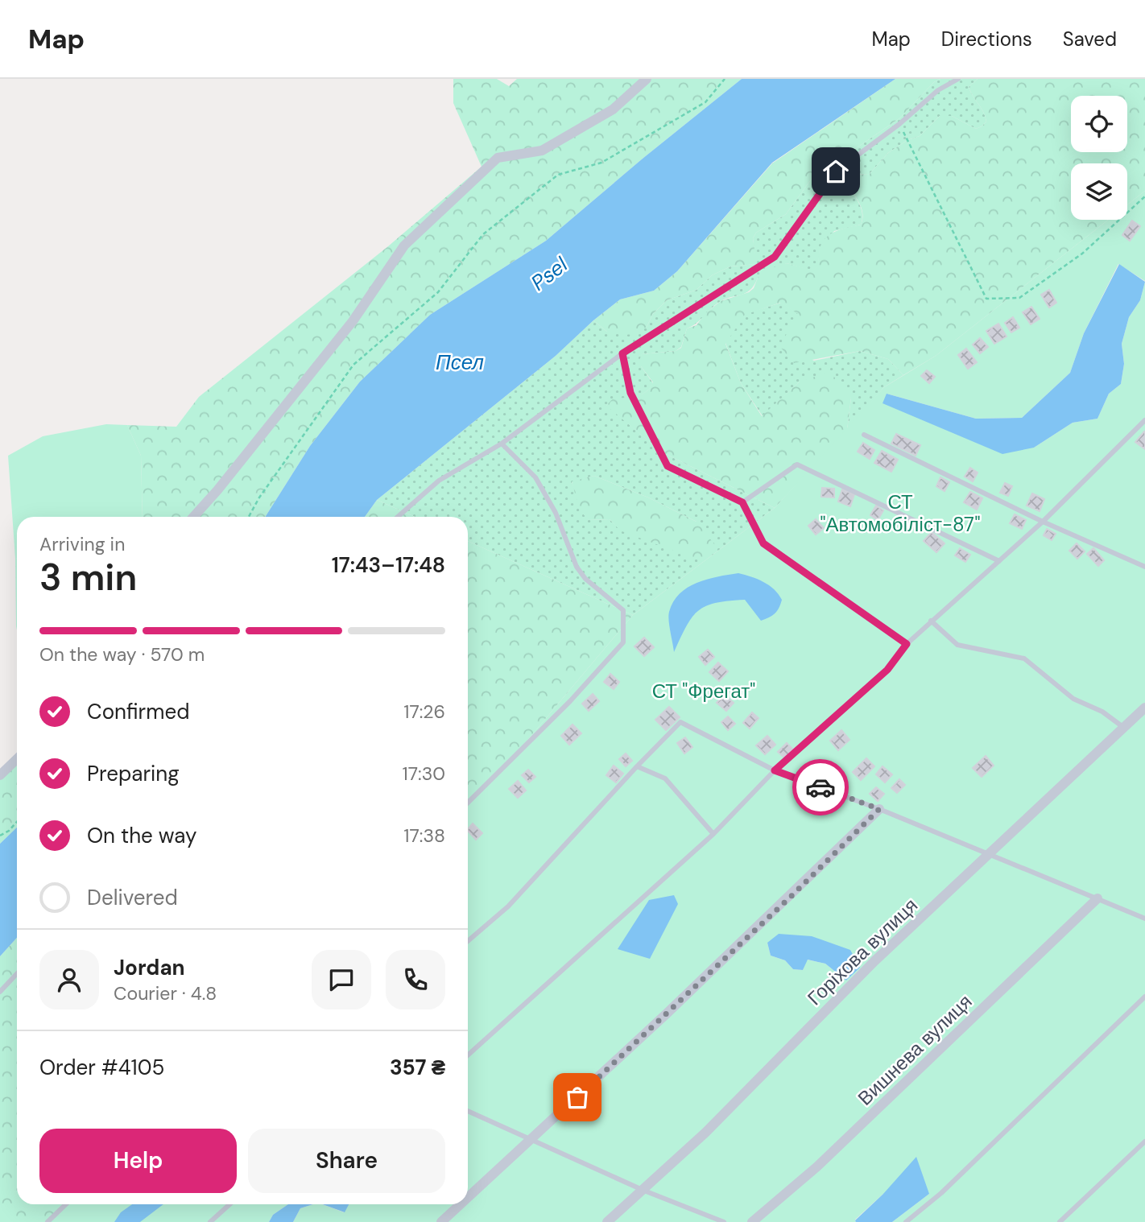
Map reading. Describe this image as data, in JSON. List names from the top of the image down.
{
  "streets": {
    "street": ["Горіхова вулиця", "Вишнева вулиця"]
  },
  "water": ["Psel", "Псел"],
  "parks": ["СТ \"Автомобiлiст-87\"", "СТ \"Фрегат\""],
  "page": {
    "header": "Map",
    "nav": ["Map", "Directions", "Saved"],
    "heading": ["3 min", "Arriving in", "17:43–17:48"],
    "panel": [
      "Jordan",
      "Courier · 4.8",
      "Order #4105",
      "357 ₴"
    ],
    "bar": "On the way · 570 m",
    "list": [
      ["Confirmed", "17:26"],
      ["Preparing", "17:30"],
      ["On the way", "17:38"],
      "Delivered"
    ],
    "buttons": ["Help", "Share"]
  }
}
